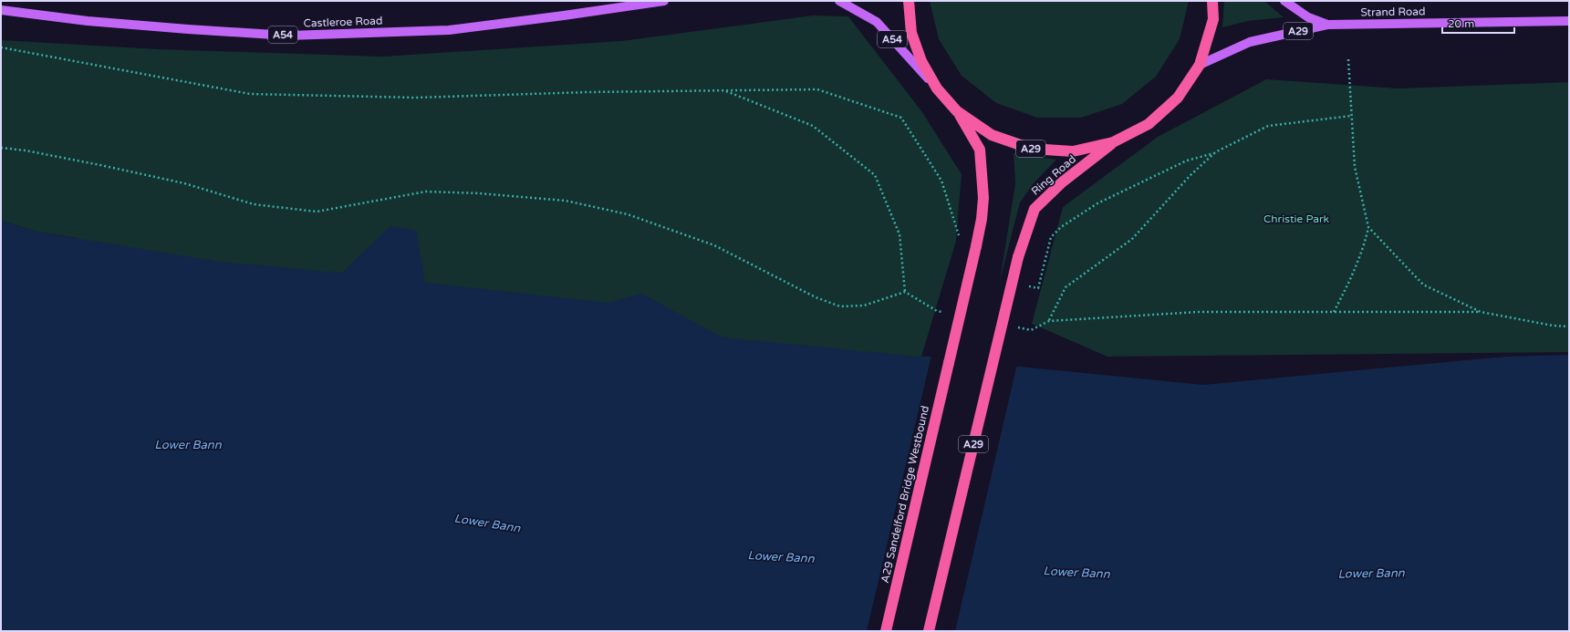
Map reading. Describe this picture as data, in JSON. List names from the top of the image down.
{
  "streets": {
    "highway": ["A29", "Ring Road", "A29 Sandelford Bridge Westbound"],
    "main road": ["Strand Road", "Castleroe Road", "A54"]
  },
  "crossings": [
    ["Strand Road", "A29"],
    ["A29", "A54"],
    ["A29", "Ring Road"],
    ["A29", "A29 Sandelford Bridge Westbound"]
  ],
  "water": ["Lower Bann"],
  "parks": ["Christie Park"],
  "scale_bar": "20 m"
}
